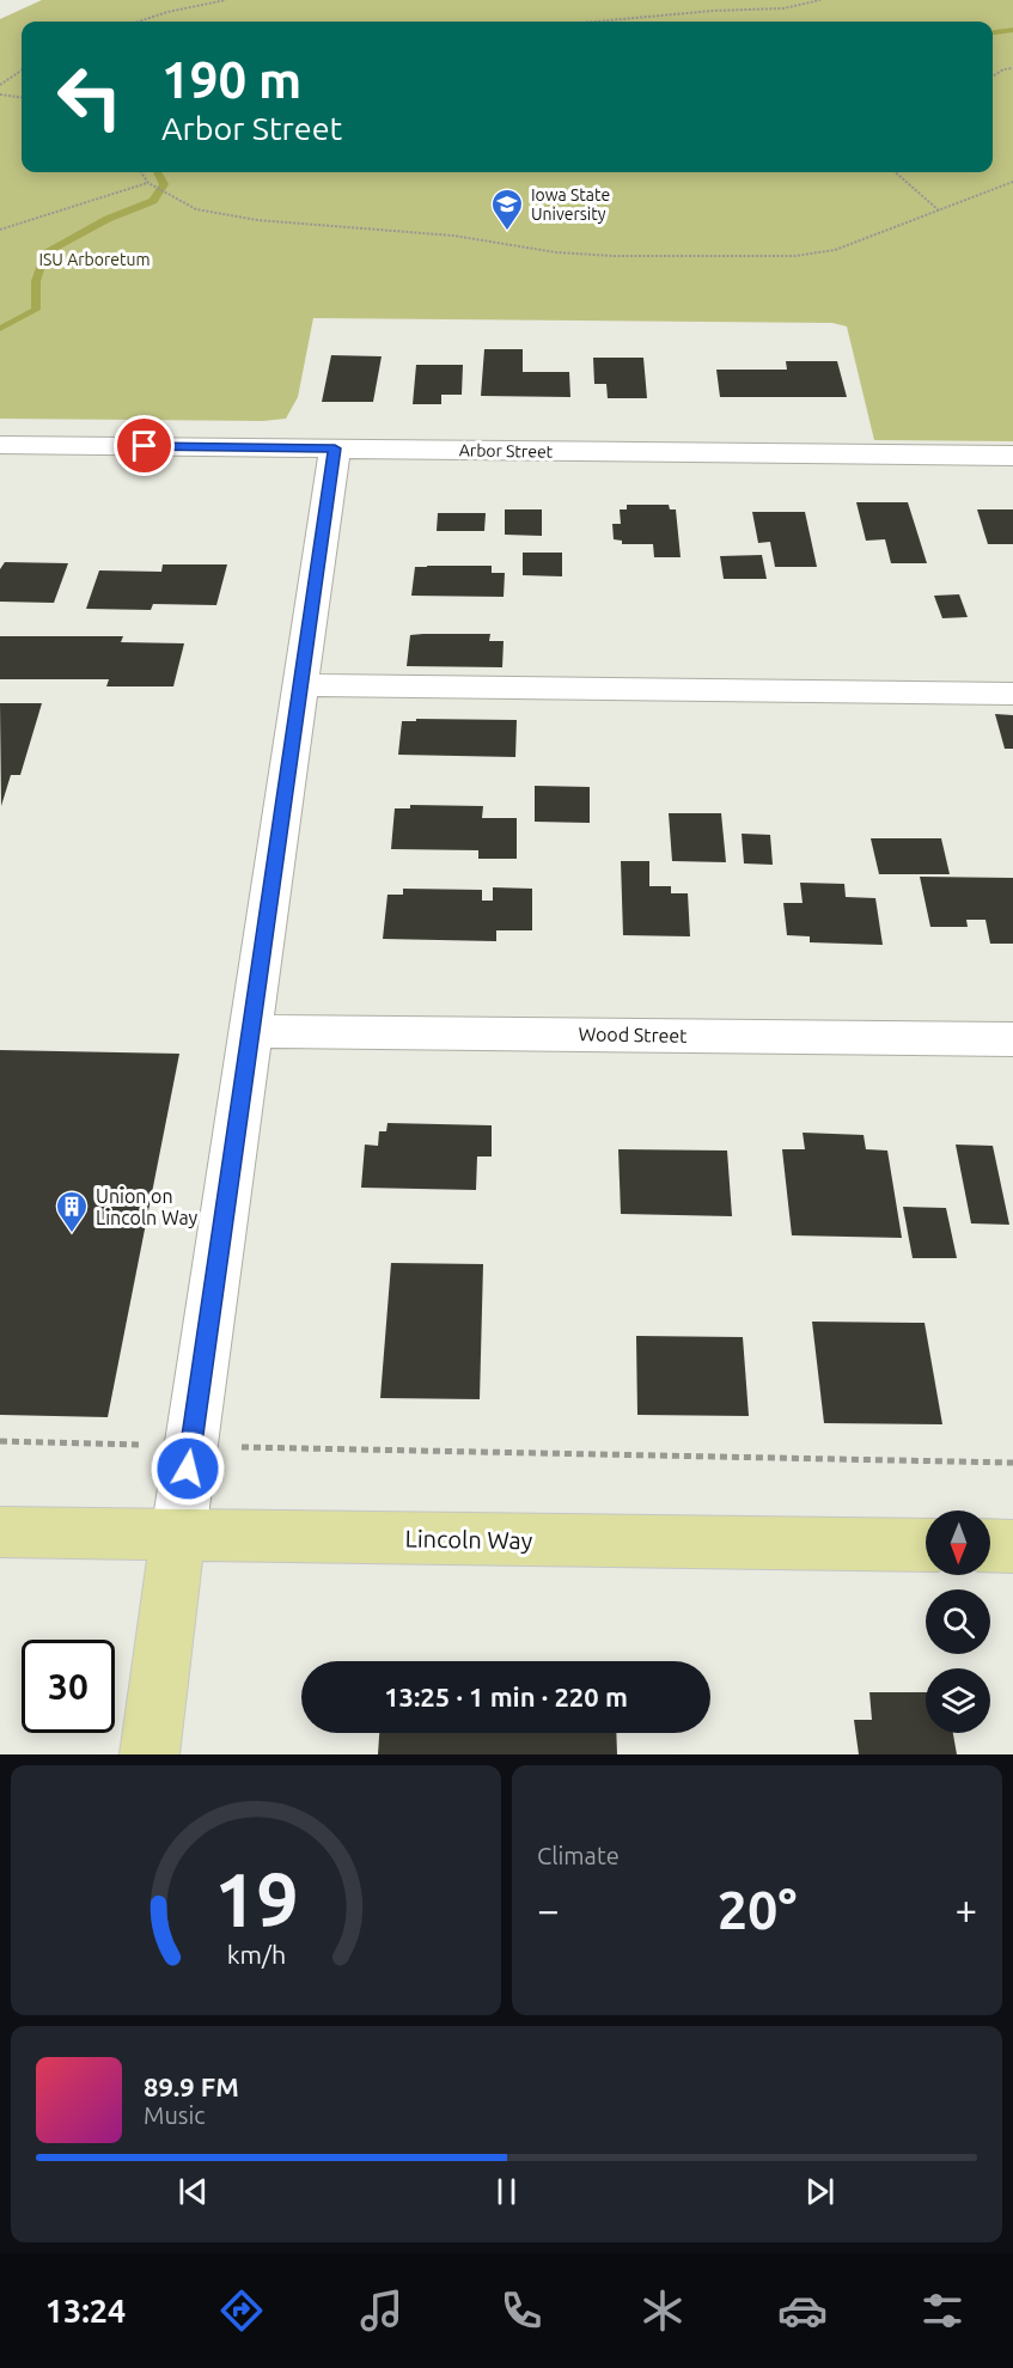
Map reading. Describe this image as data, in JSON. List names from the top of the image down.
{
  "streets": {
    "main road": ["Lincoln Way"],
    "street": ["Arbor Street", "Wood Street"]
  },
  "parks": ["ISU Arboretum"],
  "places": {
    "school or university": ["Iowa State University"],
    "building": ["Union on Lincoln Way"]
  },
  "north": "bottom",
  "page": {
    "turn": ["190 m", "Arbor Street"],
    "limit": "30",
    "trip": "13:25 · 1 min · 220 m",
    "tile": "Climate",
    "heat": ["−", "20°", "+"],
    "song": ["89.9 FM", "Music"],
    "tabs": "13:24",
    "gauge": ["19", "km/h"]
  }
}
